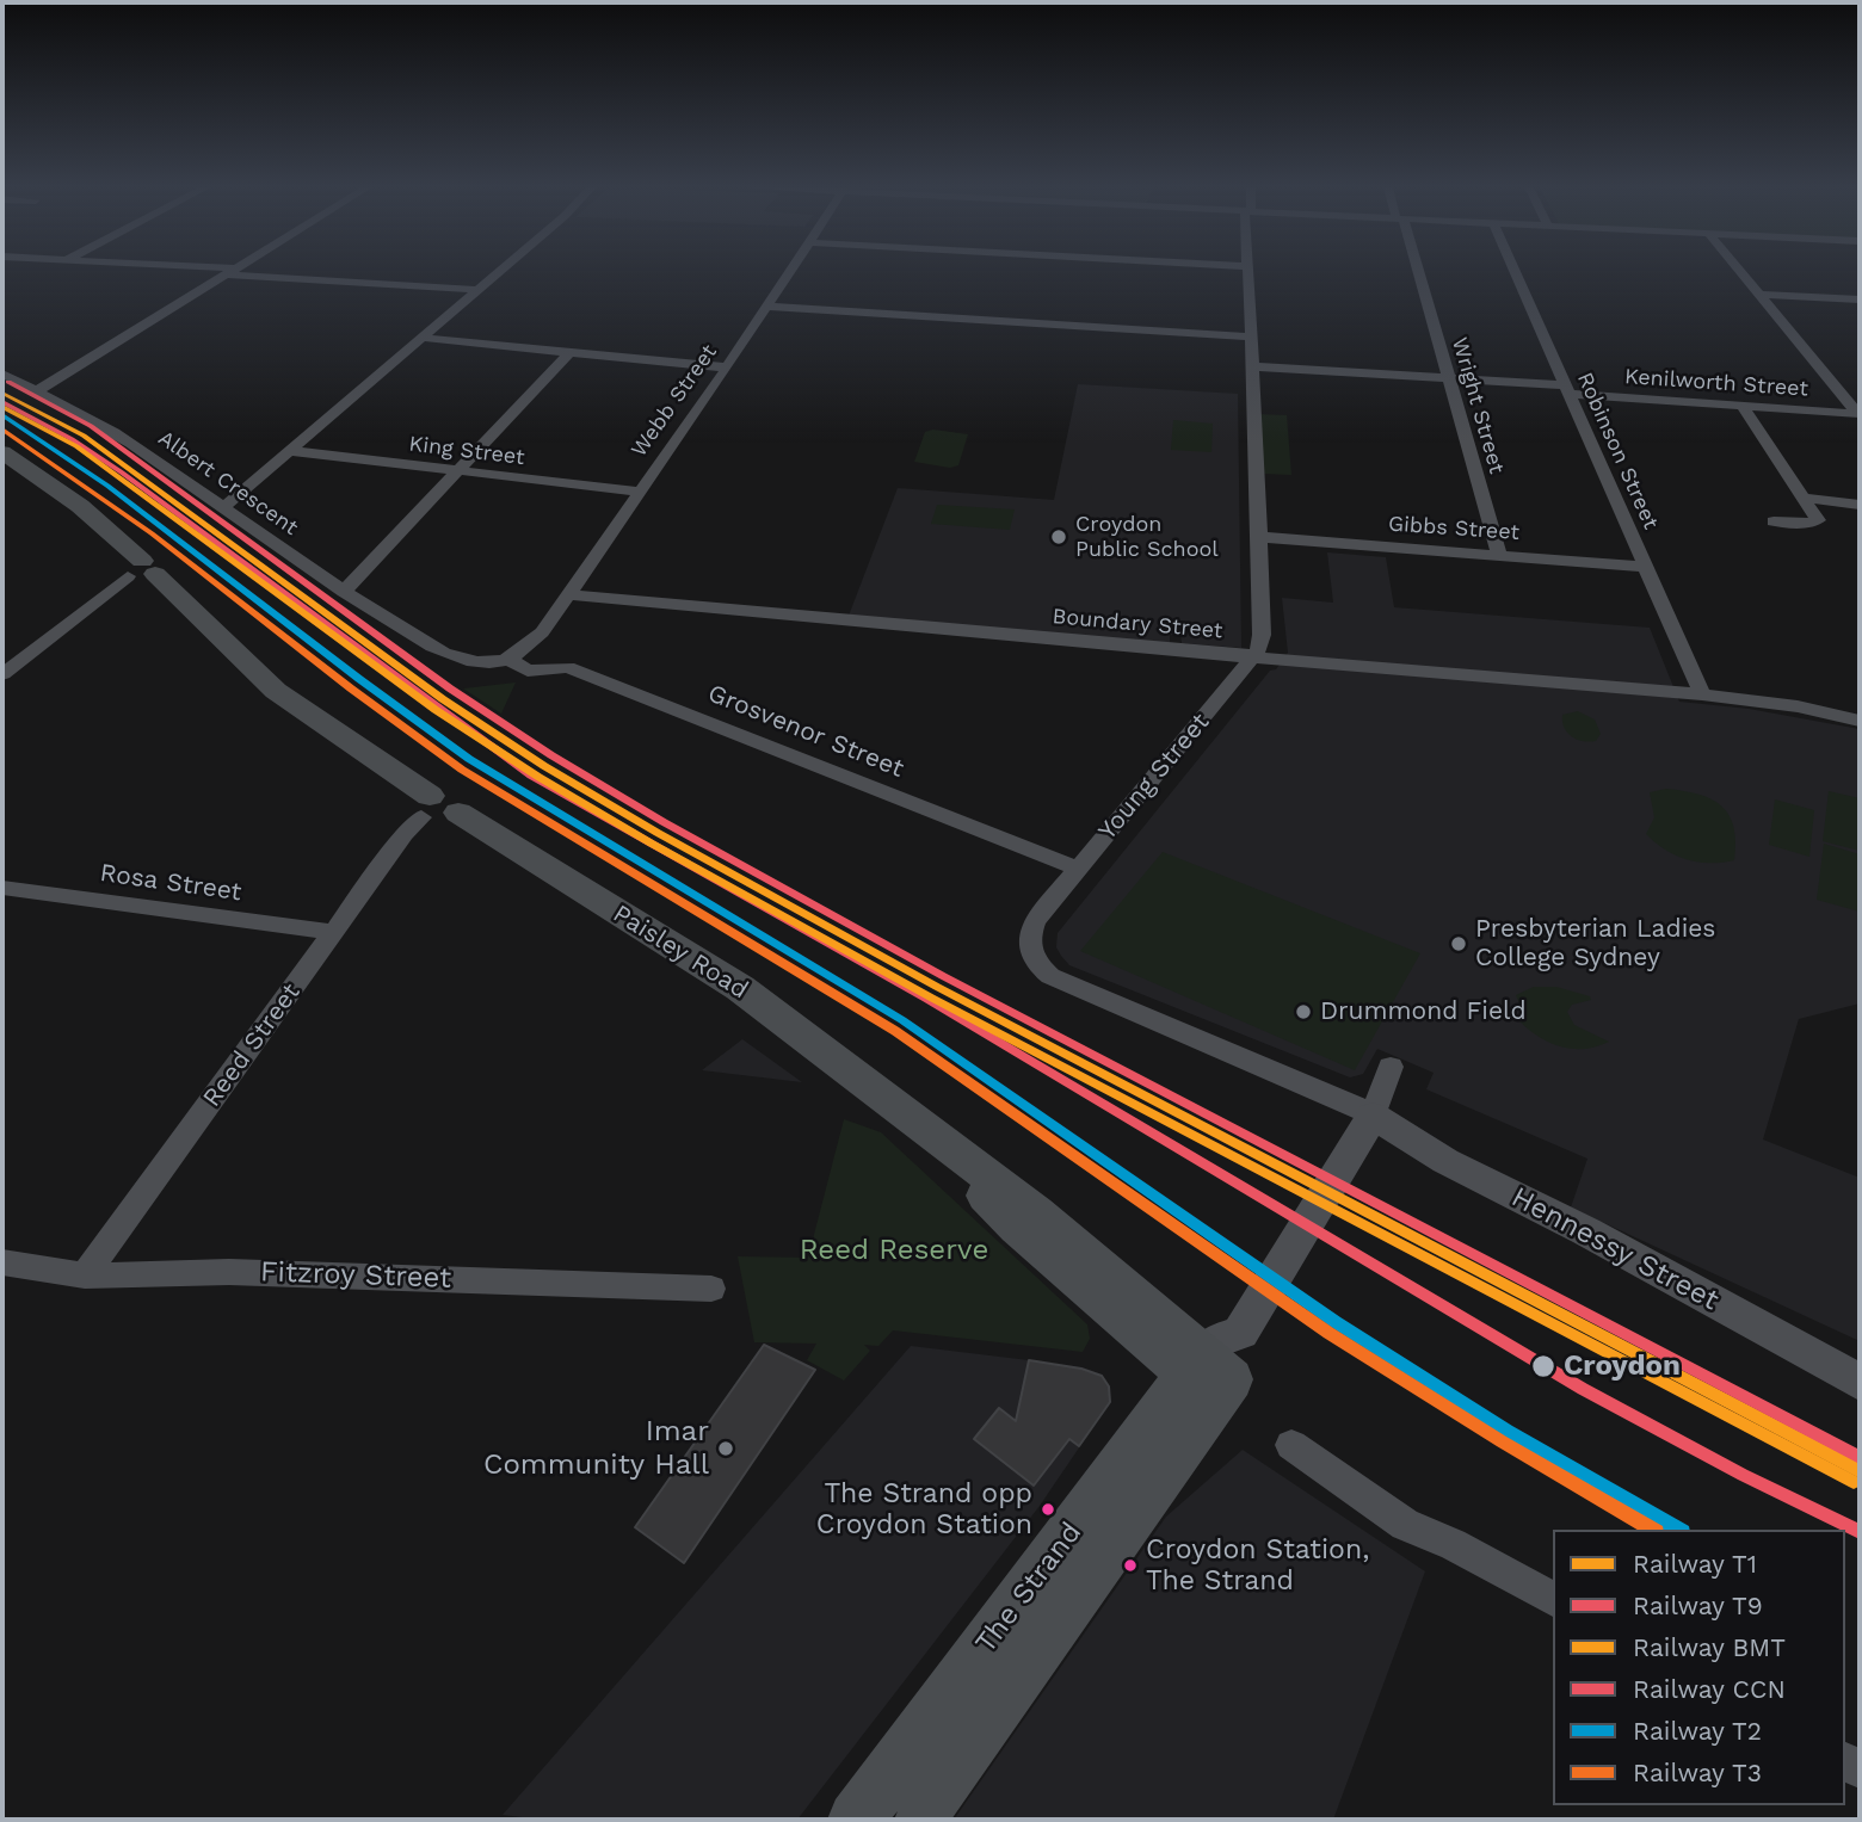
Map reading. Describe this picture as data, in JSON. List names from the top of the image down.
{
  "streets": {
    "main road": ["Paisley Road", "The Strand"],
    "street": [
      "Kenilworth Street",
      "Webb Street",
      "Wright Street",
      "King Street",
      "Robinson Street",
      "Albert Crescent",
      "Gibbs Street",
      "Boundary Street",
      "Grosvenor Street",
      "Young Street",
      "Rosa Street",
      "Reed Street",
      "Hennessy Street",
      "Fitzroy Street"
    ]
  },
  "crossings": [
    ["Kenilworth Street", "Wright Street"],
    ["Kenilworth Street", "Robinson Street"],
    ["Webb Street", "King Street"],
    ["Webb Street", "Boundary Street"],
    ["Webb Street", "Grosvenor Street"],
    ["Wright Street", "Gibbs Street"],
    ["Robinson Street", "Gibbs Street"],
    ["Robinson Street", "Boundary Street"],
    ["Boundary Street", "Young Street"],
    ["Grosvenor Street", "Young Street"],
    ["Young Street", "Hennessy Street"],
    ["Rosa Street", "Reed Street"],
    ["Paisley Road", "Reed Street"],
    ["Paisley Road", "The Strand"],
    ["Reed Street", "Fitzroy Street"]
  ],
  "parks": ["Reed Reserve"],
  "places": [
    "Croydon Public School",
    "Presbyterian Ladies College Sydney",
    "Drummond Field",
    "Croydon",
    "Imar Community Hall",
    "The Strand opp Croydon Station",
    "Croydon Station, The Strand"
  ],
  "lines": [
    "rail line CCN",
    "rail line T1",
    "rail line T9",
    "rail line BMT",
    "rail line T2",
    "rail line T3"
  ],
  "legend": [
    "Railway T1",
    "Railway T9",
    "Railway BMT",
    "Railway CCN",
    "Railway T2",
    "Railway T3"
  ]
}
